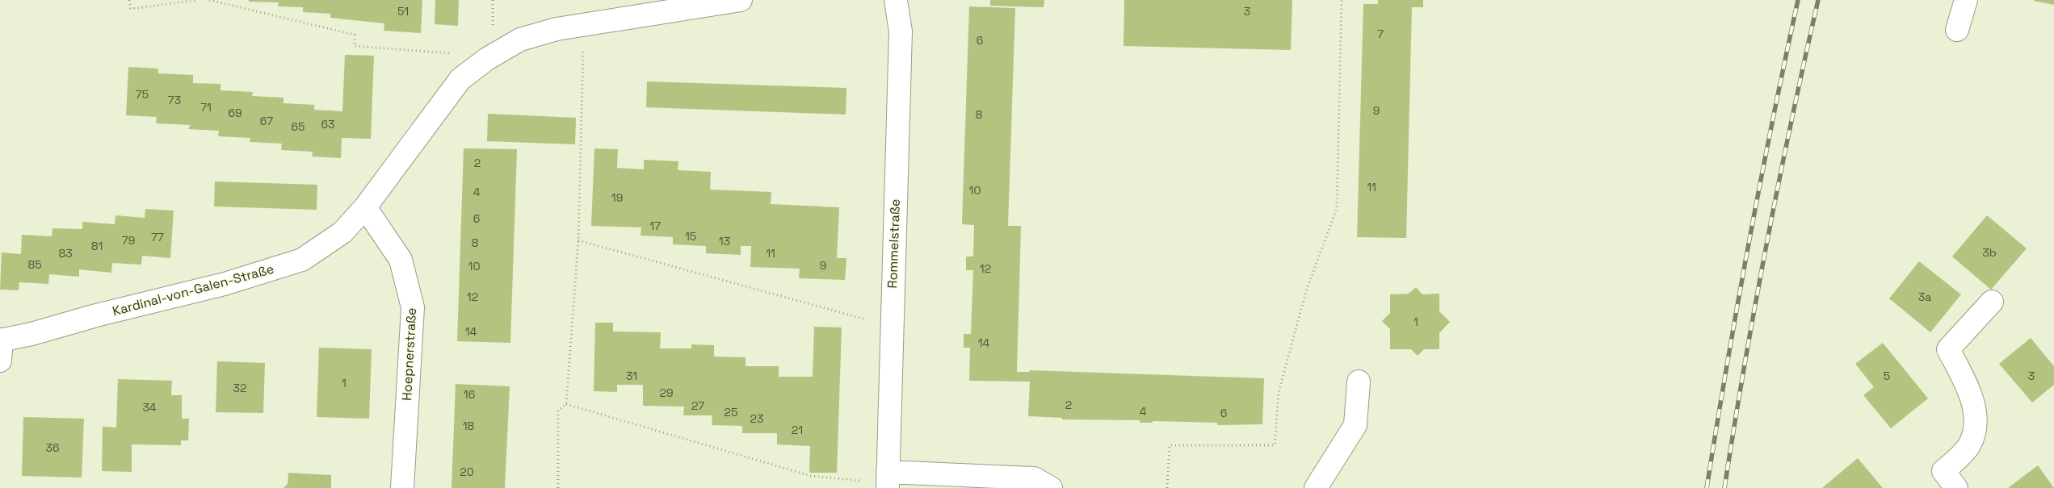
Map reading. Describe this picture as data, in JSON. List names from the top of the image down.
{
  "streets": {
    "street": ["Rommelstraße", "Kardinal-von-Galen-Straße", "Hoepnerstraße"]
  },
  "crossings": [
    ["Kardinal-von-Galen-Straße", "Hoepnerstraße"]
  ],
  "house_numbers": [
    "51",
    "3",
    "7",
    "6",
    "75",
    "73",
    "71",
    "9",
    "69",
    "8",
    "67",
    "63",
    "65",
    "2",
    "11",
    "10",
    "4",
    "19",
    "6",
    "17",
    "15",
    "77",
    "79",
    "13",
    "8",
    "81",
    "3b",
    "83",
    "11",
    "85",
    "9",
    "10",
    "12",
    "12",
    "3a",
    "1",
    "14",
    "14",
    "31",
    "5",
    "3",
    "1",
    "32",
    "29",
    "16",
    "2",
    "27",
    "34",
    "4",
    "25",
    "6",
    "23",
    "18",
    "21",
    "36",
    "20"
  ]
}
